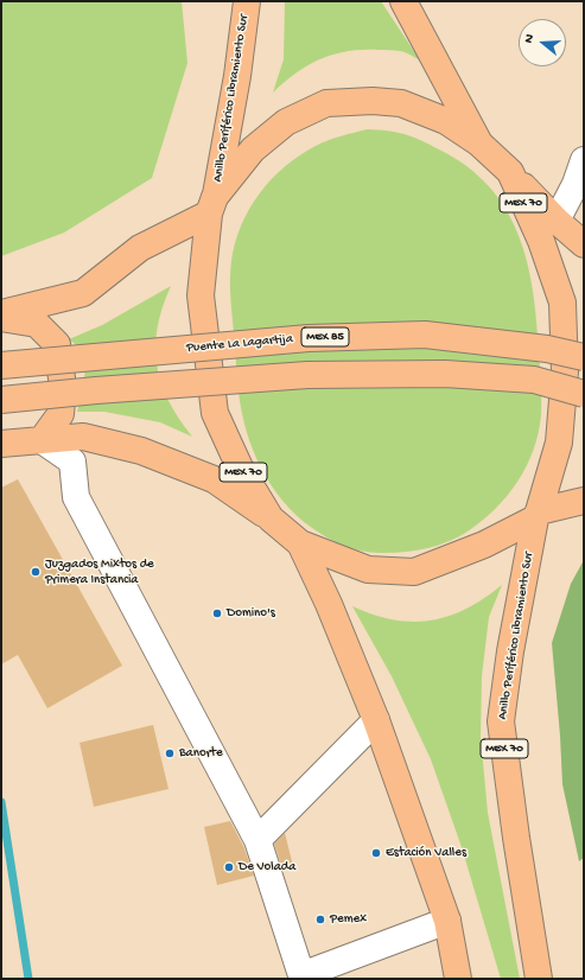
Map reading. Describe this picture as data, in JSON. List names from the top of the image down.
{
  "streets": {
    "main road": [
      "Anillo Periférico Libramiento Sur",
      "MEX 70",
      "MEX 85",
      "Puente La Lagartija"
    ]
  },
  "places": [
    "Juzgados Mixtos de Primera Instancia",
    "Domino's",
    "Banorte",
    "Estación Valles",
    "De Volada",
    "Pemex"
  ],
  "north": "left"
}
